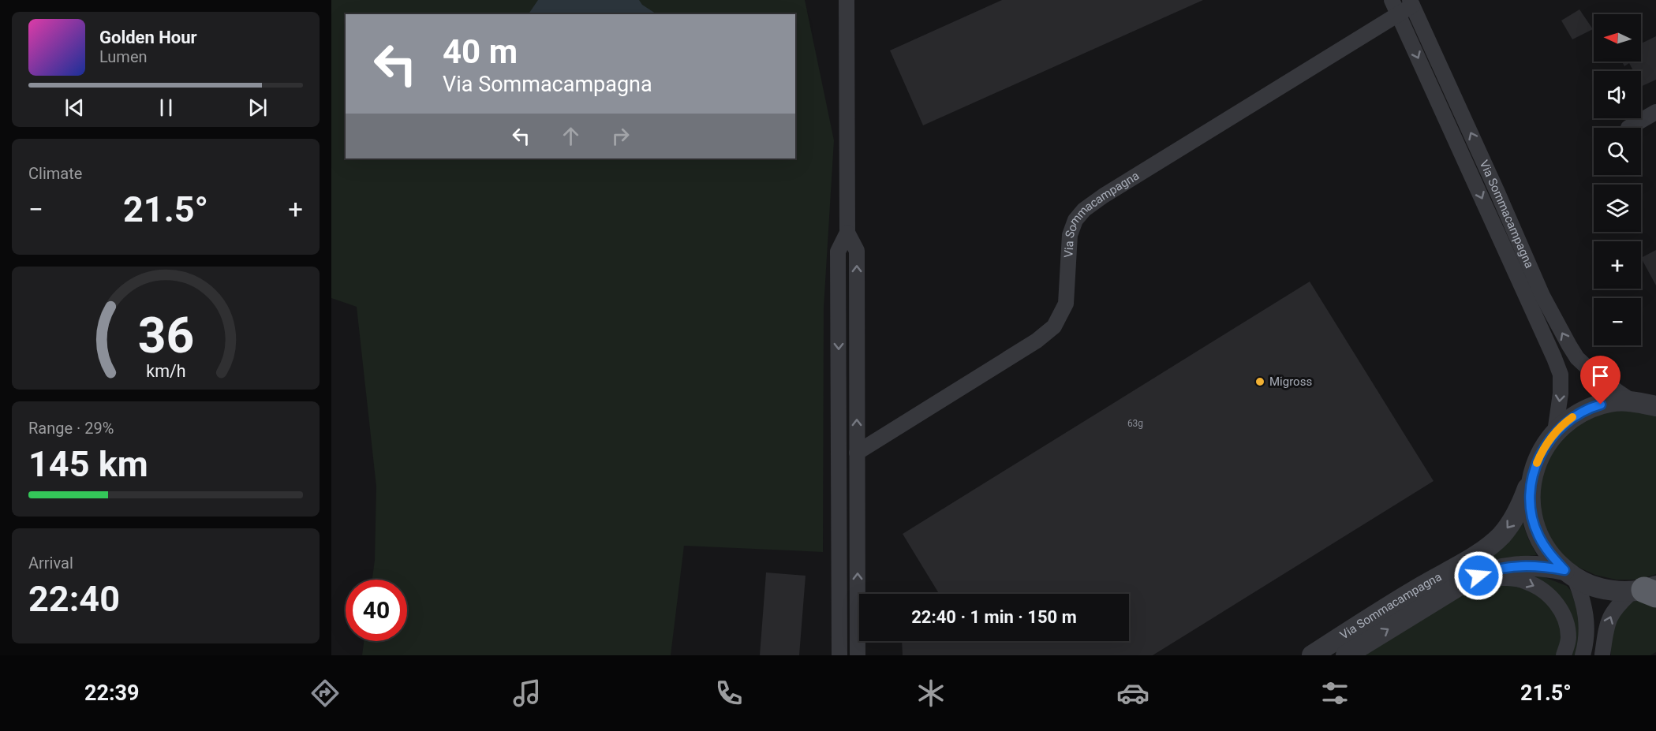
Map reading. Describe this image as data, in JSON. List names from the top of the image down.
{
  "streets": {
    "street": ["Via Sommacampagna"]
  },
  "places": ["Migross"],
  "house_numbers": ["63g"],
  "north": "left",
  "page": {
    "map_buttons": ["+", "−"],
    "turn": ["40 m", "Via Sommacampagna"],
    "song": ["Golden Hour", "Lumen"],
    "tile": [
      "Climate",
      ["Range · 29%", "145 km"],
      ["Arrival", "22:40"]
    ],
    "heat": ["−", "21.5°", "+"],
    "limit": "40",
    "trip": "22:40 · 1 min · 150 m",
    "tabs": ["22:39", "21.5°"],
    "gauge": ["36", "km/h"]
  }
}
